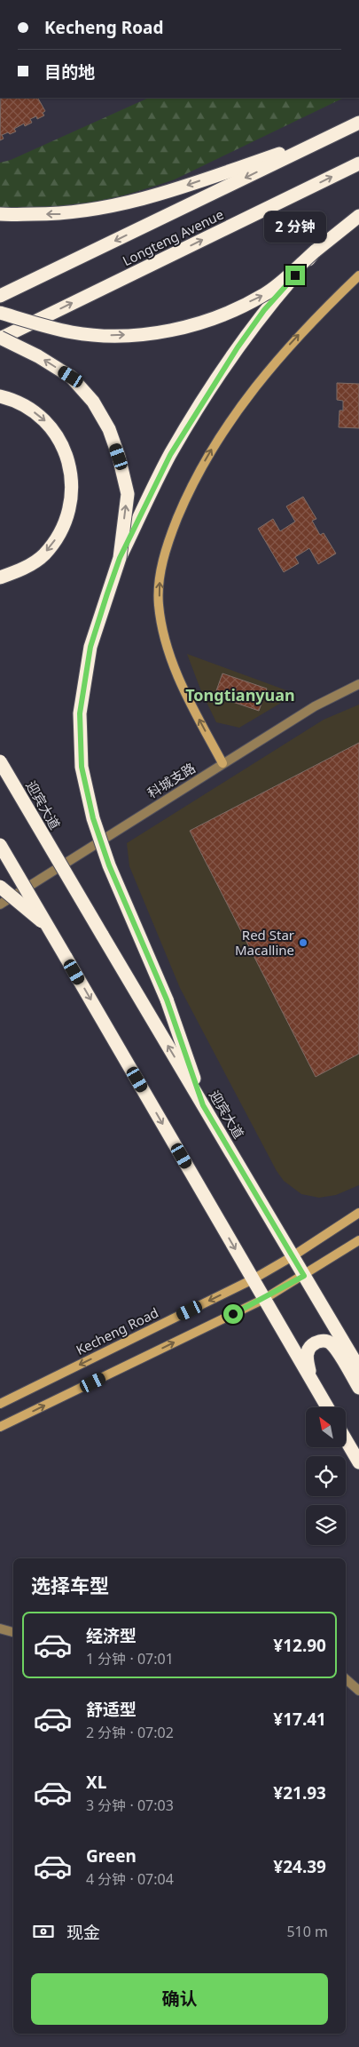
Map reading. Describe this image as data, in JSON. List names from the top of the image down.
{
  "streets": {
    "highway": ["Longteng Avenue", "迎宾大道"],
    "main road": ["Kecheng Road"],
    "street": ["科城支路"]
  },
  "crossings": [
    ["迎宾大道", "Kecheng Road"]
  ],
  "districts": ["Tongtianyuan"],
  "places": ["Red Star Macalline"],
  "north": "top left",
  "page": {
    "banner": ["Kecheng Road", "目的地"],
    "bubble": "2 分钟",
    "heading": "选择车型",
    "list": [
      {
        "name": "经济型",
        "note": "1 分钟 · 07:01",
        "value": "¥12.90"
      },
      {
        "name": "舒适型",
        "note": "2 分钟 · 07:02",
        "value": "¥17.41"
      },
      {
        "name": "XL",
        "note": "3 分钟 · 07:03",
        "value": "¥21.93"
      },
      {
        "name": "Green",
        "note": "4 分钟 · 07:04",
        "value": "¥24.39"
      }
    ],
    "pay": ["现金", "510 m"],
    "buttons": "确认"
  }
}
